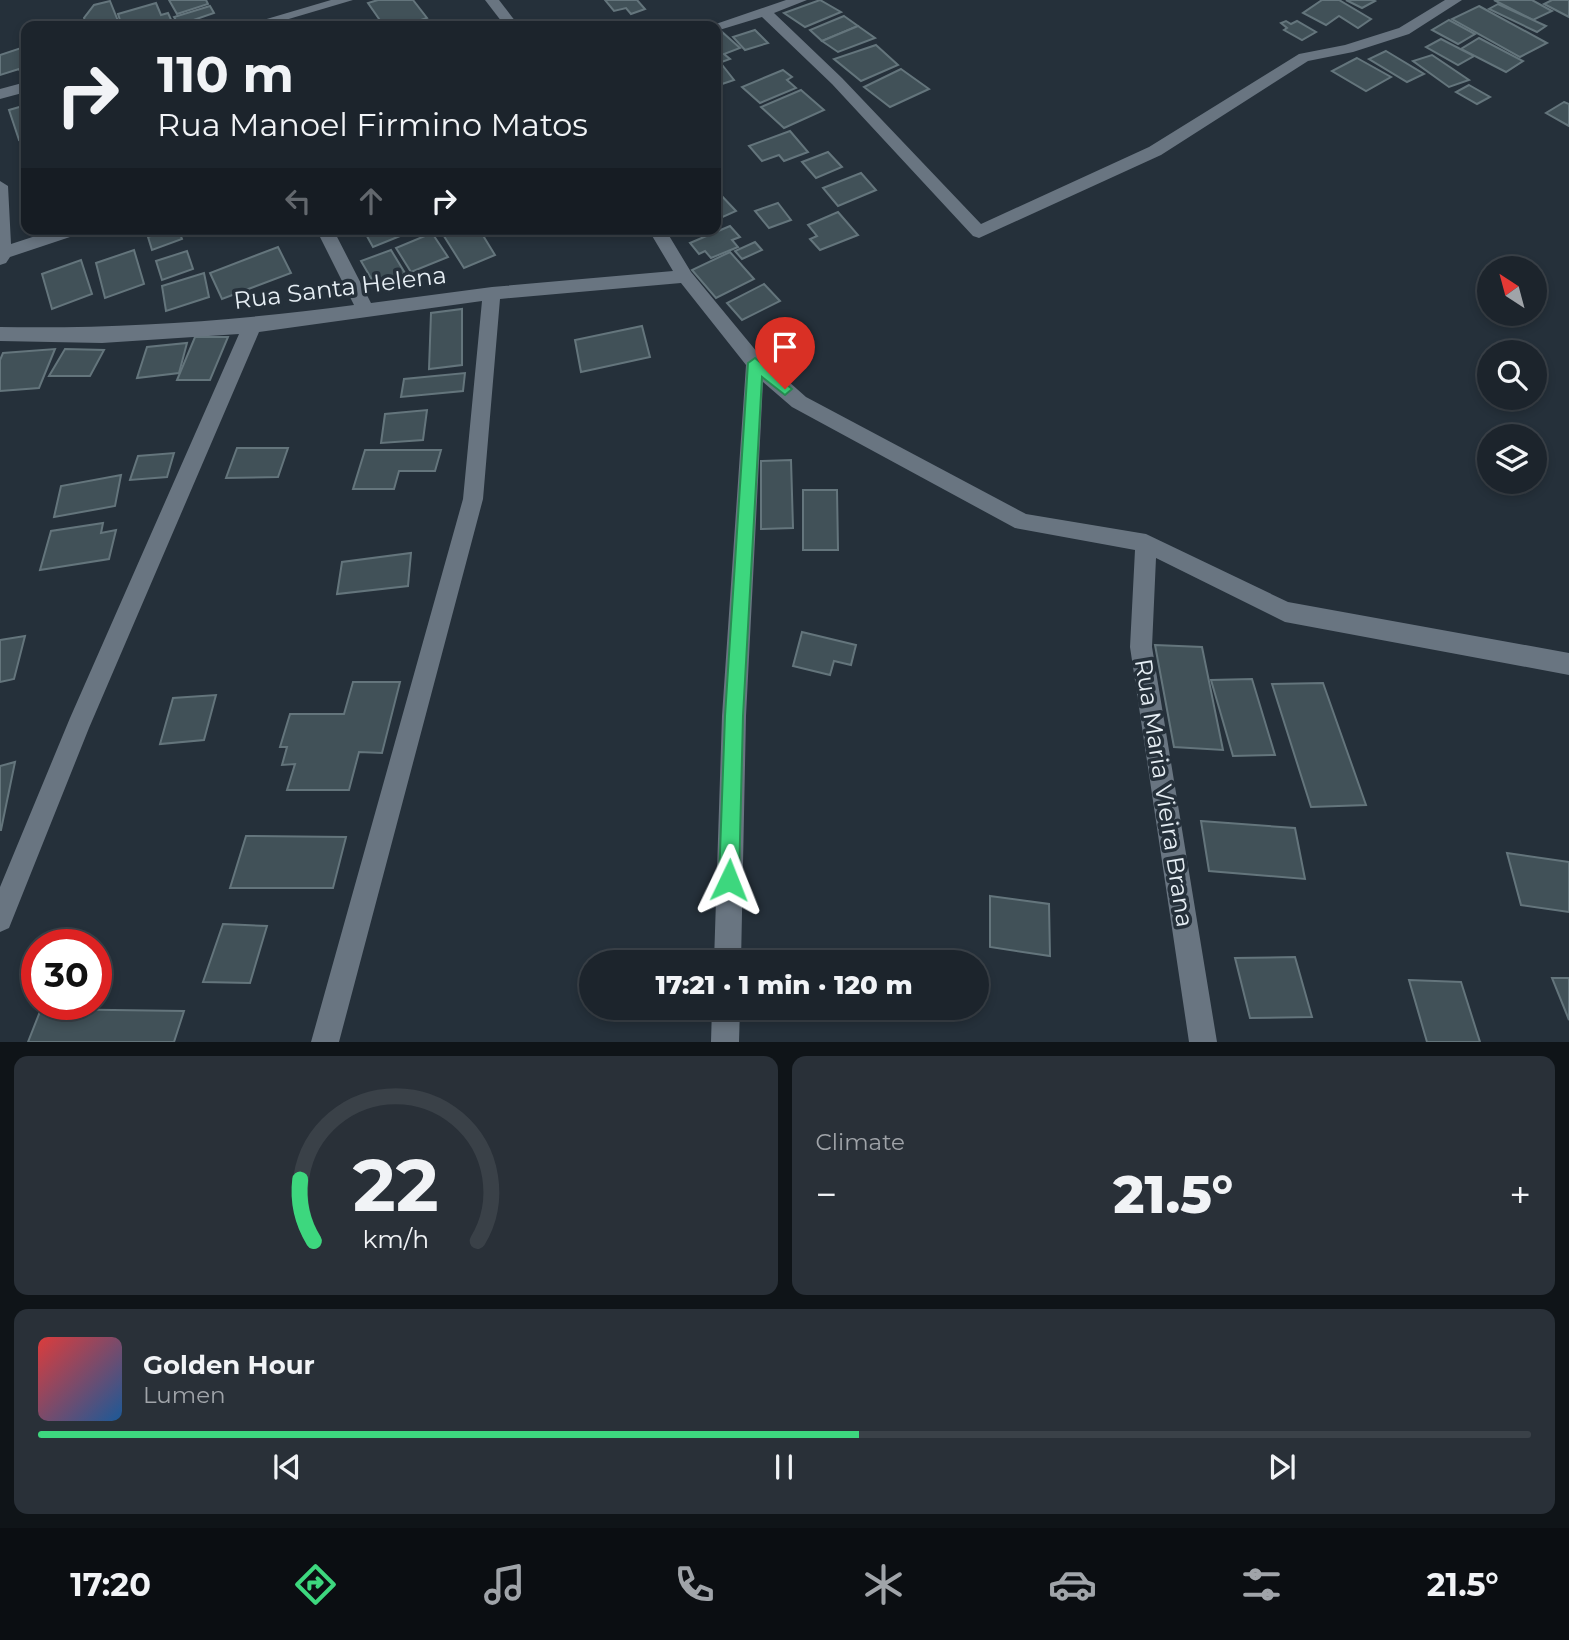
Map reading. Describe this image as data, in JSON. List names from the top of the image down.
{
  "streets": {
    "street": ["Rua Santa Helena", "Rua Maria Vieira Brana"]
  },
  "north": "top left",
  "page": {
    "turn": ["110 m", "Rua Manoel Firmino Matos"],
    "limit": "30",
    "trip": "17:21 · 1 min · 120 m",
    "tile": "Climate",
    "heat": ["−", "21.5°", "+"],
    "song": ["Golden Hour", "Lumen"],
    "tabs": ["17:20", "21.5°"],
    "gauge": ["22", "km/h"]
  }
}
